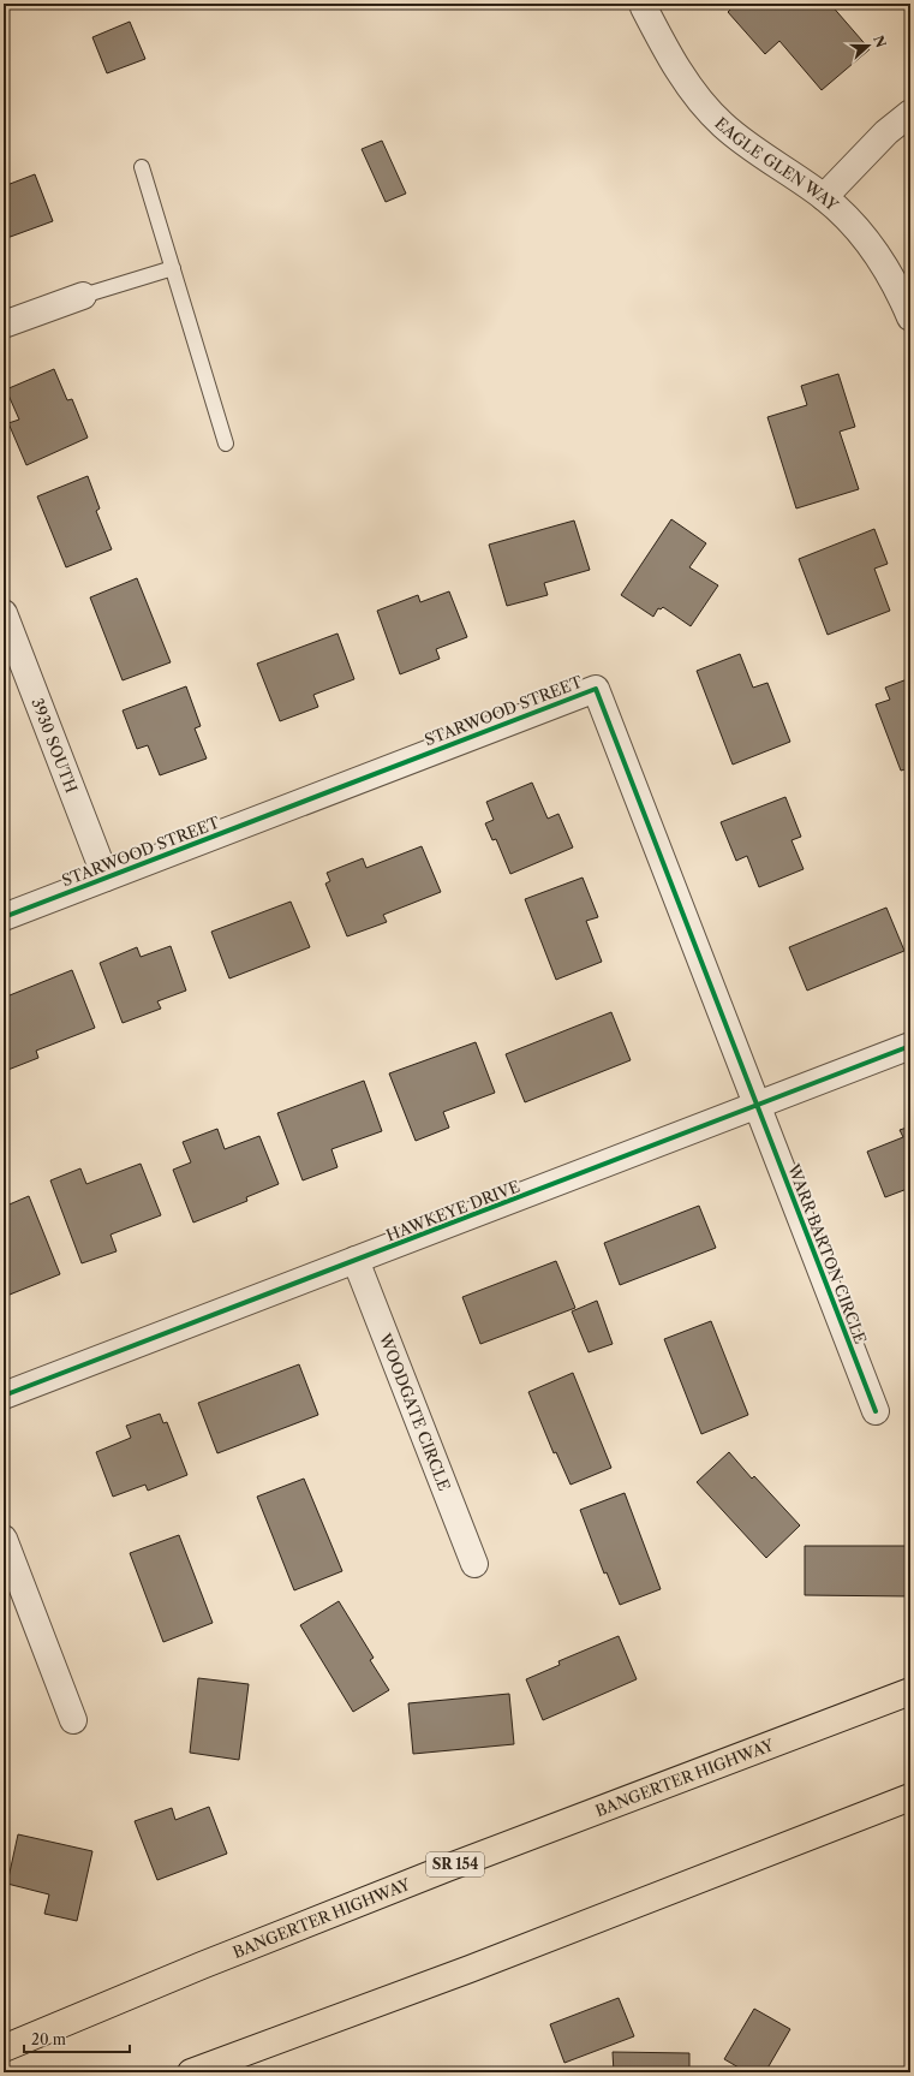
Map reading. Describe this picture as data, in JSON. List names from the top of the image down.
{
  "streets": {
    "highway": ["BANGERTER HIGHWAY", "SR 154"],
    "street": [
      "EAGLE GLEN WAY",
      "STARWOOD STREET",
      "3930 SOUTH",
      "HAWKEYE DRIVE",
      "WARR BARTON CIRCLE",
      "WOODGATE CIRCLE"
    ]
  },
  "crossings": [
    ["STARWOOD STREET", "3930 SOUTH"],
    ["STARWOOD STREET", "HAWKEYE DRIVE"],
    ["STARWOOD STREET", "WARR BARTON CIRCLE"],
    ["HAWKEYE DRIVE", "WARR BARTON CIRCLE"],
    ["HAWKEYE DRIVE", "WOODGATE CIRCLE"]
  ],
  "scale_bar": "20 m",
  "north": "right"
}
